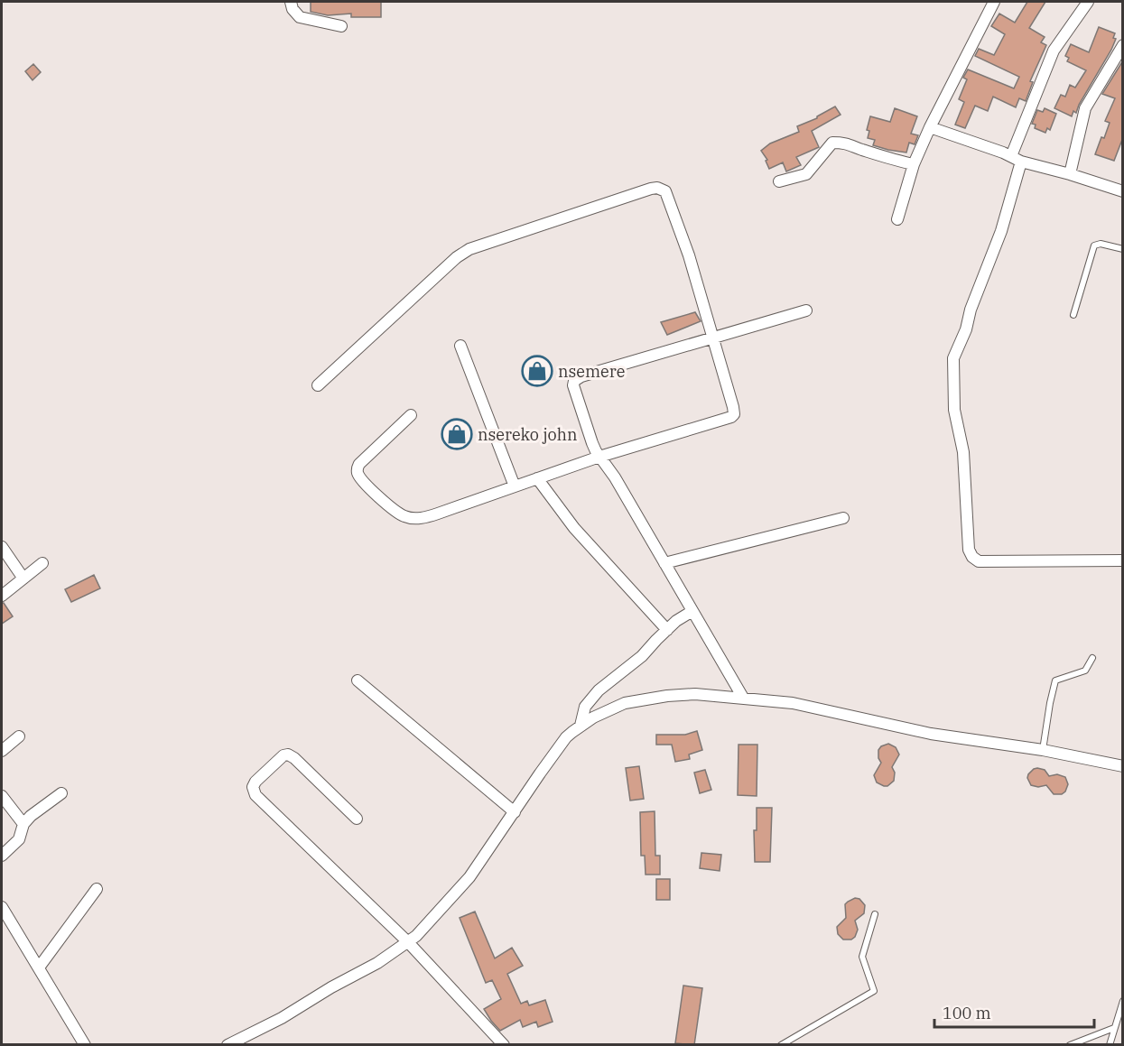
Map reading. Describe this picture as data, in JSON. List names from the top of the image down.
{
  "places": {
    "shop": ["nsemere", "nsereko john"]
  },
  "scale_bar": "100 m"
}
